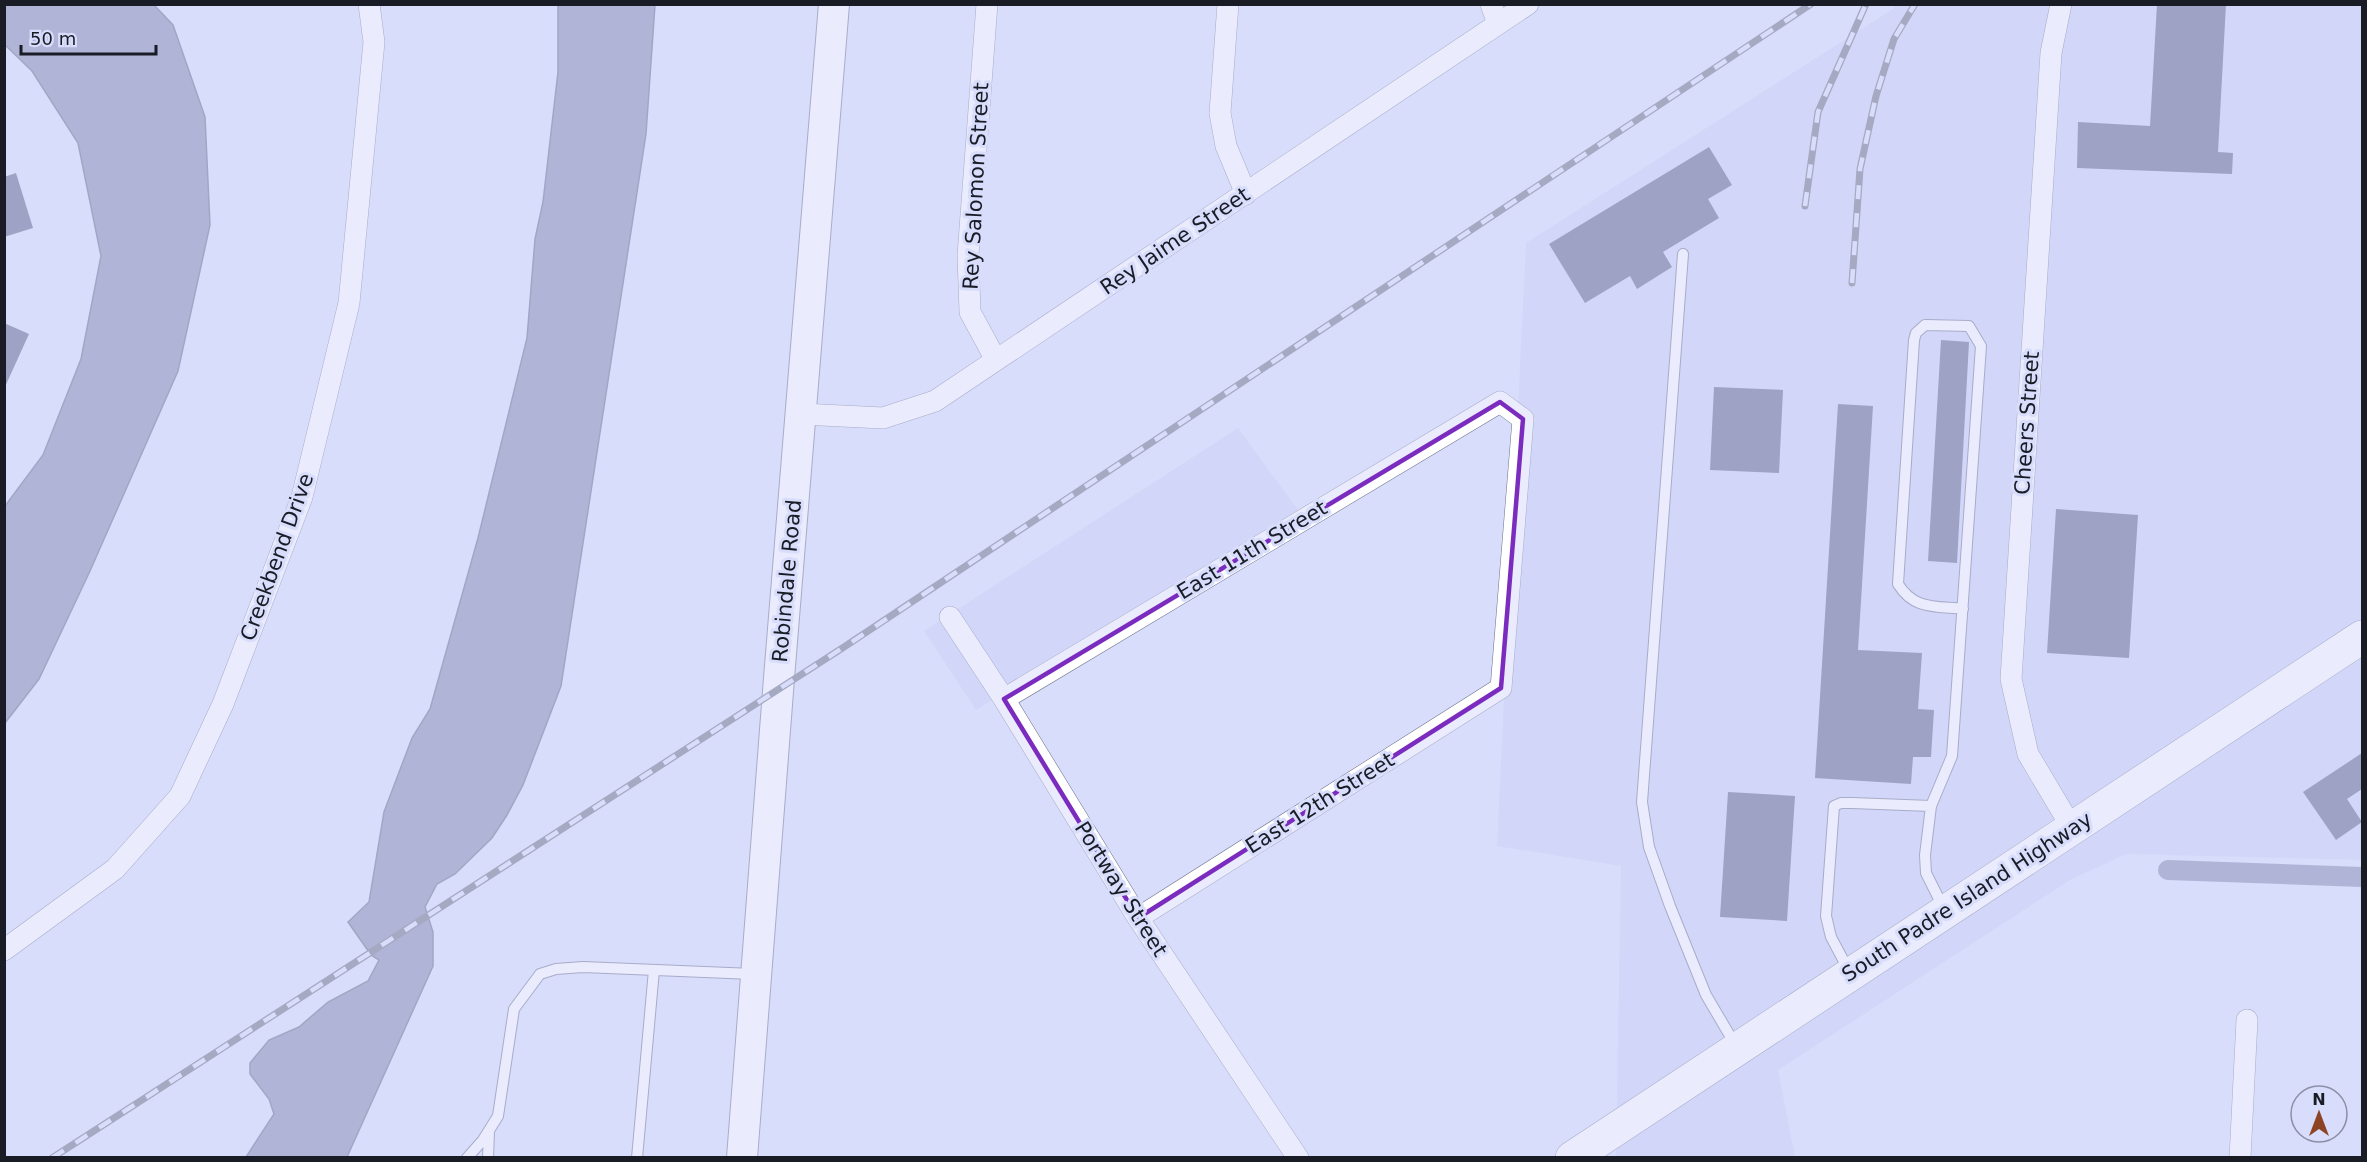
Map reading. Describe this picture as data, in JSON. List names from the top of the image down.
{
  "streets": {
    "main road": ["South Padre Island Highway"],
    "street": [
      "Rey Salomon Street",
      "Rey Jaime Street",
      "Cheers Street",
      "East 11th Street",
      "Creekbend Drive",
      "Robindale Road",
      "East 12th Street",
      "Portway Street"
    ]
  },
  "crossings": [
    ["Rey Salomon Street", "Rey Jaime Street"],
    ["Rey Jaime Street", "Robindale Road"],
    ["Cheers Street", "South Padre Island Highway"],
    ["East 11th Street", "East 12th Street"],
    ["East 11th Street", "Portway Street"],
    ["East 12th Street", "Portway Street"]
  ],
  "scale_bar": "50 m",
  "north": "top"
}
